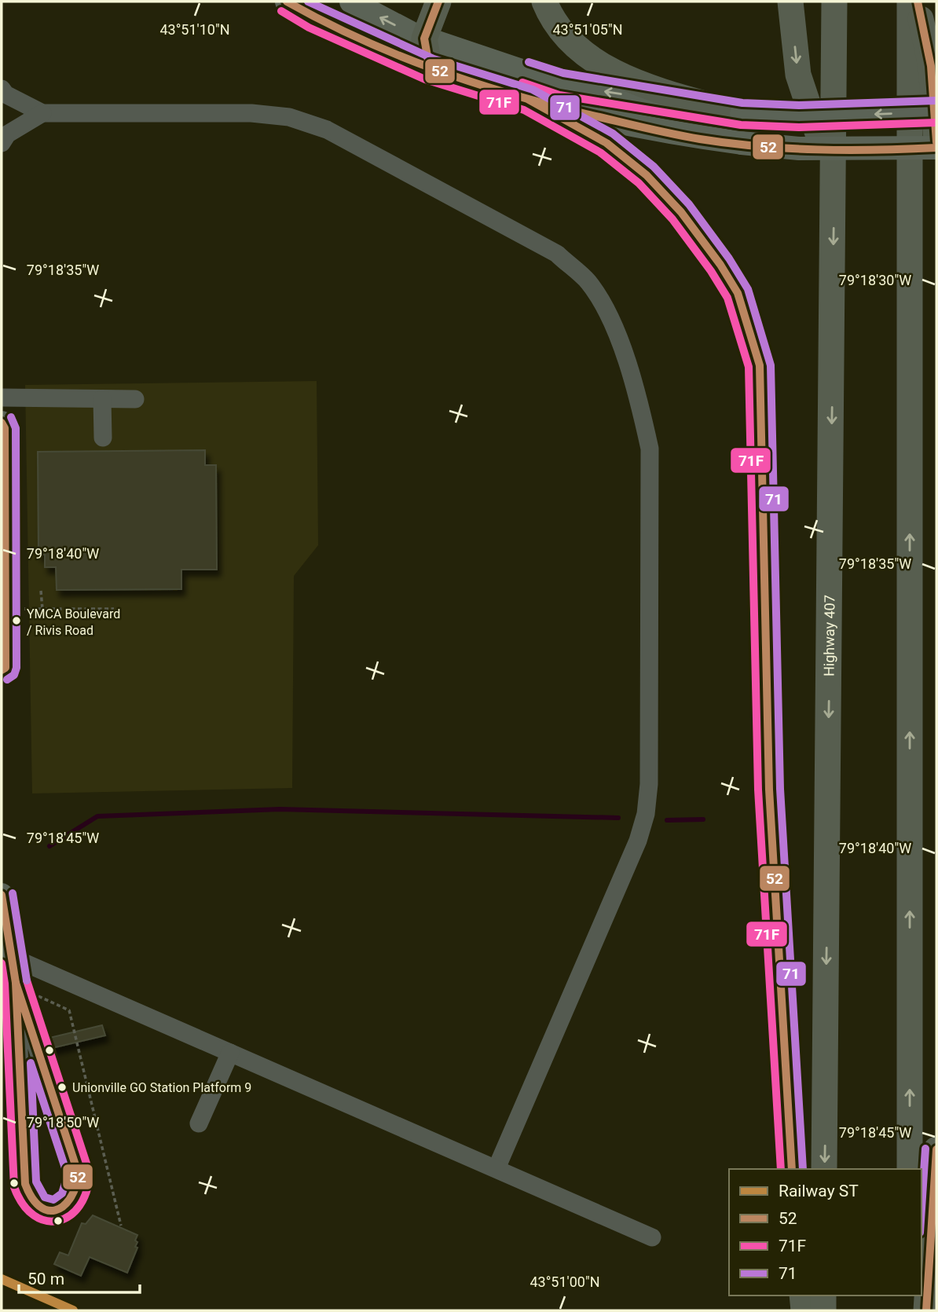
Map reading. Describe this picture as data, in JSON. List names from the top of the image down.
{
  "streets": {
    "highway": ["Highway 407"]
  },
  "places": ["YMCA Boulevard / Rivis Road", "Unionville GO Station Platform 9"],
  "lines": [
    "transit line 52",
    "transit line 71",
    "transit line 71F",
    "rail line ST"
  ],
  "legend": [
    "Railway ST",
    "52",
    "71F",
    "71"
  ],
  "scale_bar": "50 m",
  "coordinates": [
    "43°51'10\"N",
    "43°51'05\"N",
    "79°18'35\"W",
    "79°18'30\"W",
    "79°18'40\"W",
    "79°18'45\"W",
    "79°18'50\"W",
    "43°51'00\"N"
  ]
}
